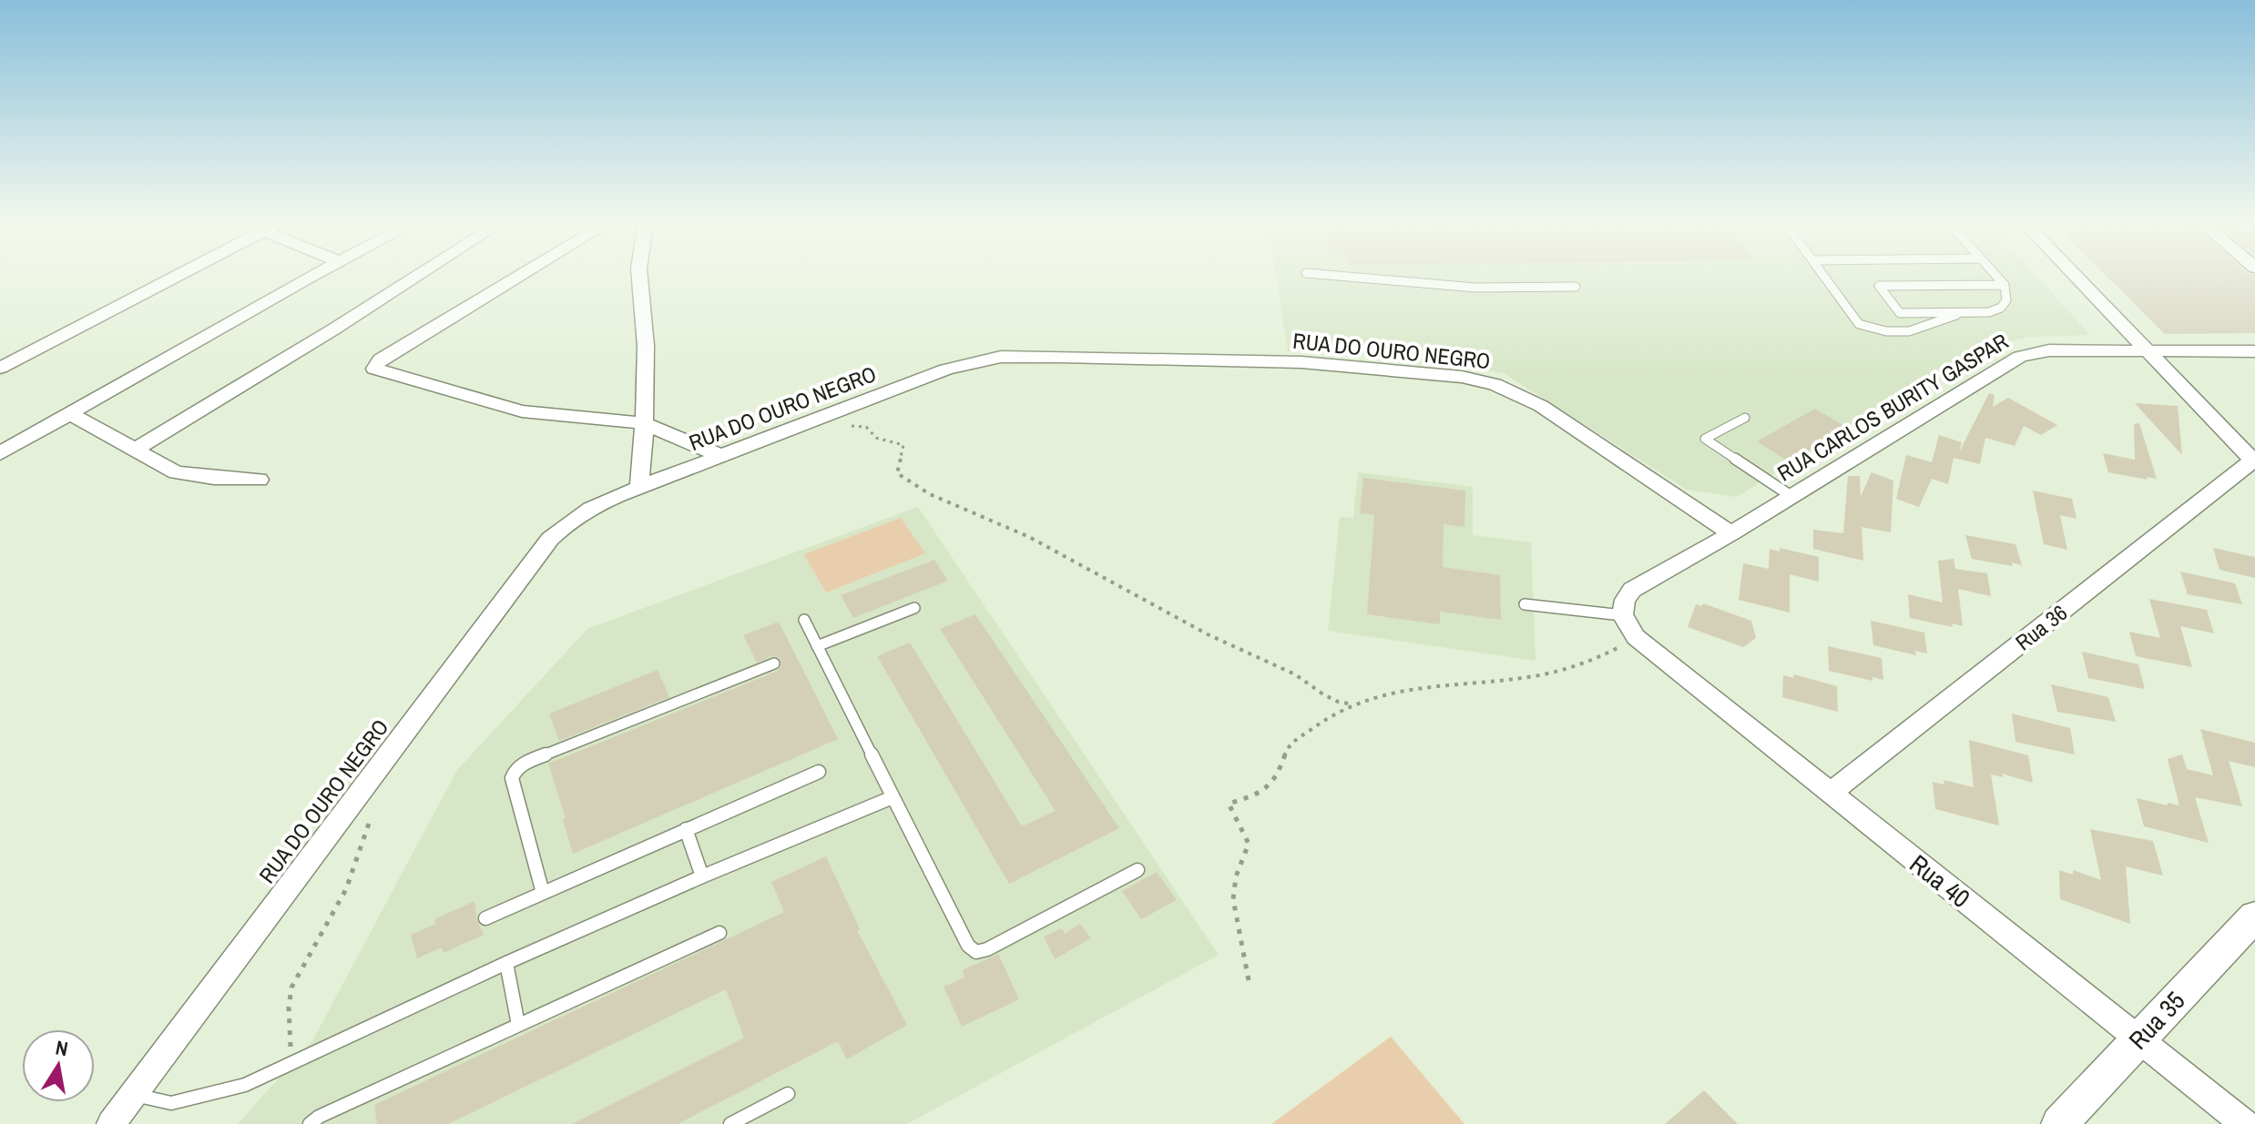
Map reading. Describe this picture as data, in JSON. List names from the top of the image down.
{
  "streets": {
    "street": [
      "RUA DO OURO NEGRO",
      "RUA CARLOS BURITY GASPAR",
      "Rua 36",
      "Rua 40",
      "Rua 35"
    ]
  },
  "crossings": [
    ["RUA DO OURO NEGRO", "RUA CARLOS BURITY GASPAR"],
    ["Rua 36", "Rua 40"],
    ["Rua 40", "Rua 35"]
  ],
  "north": "top"
}
